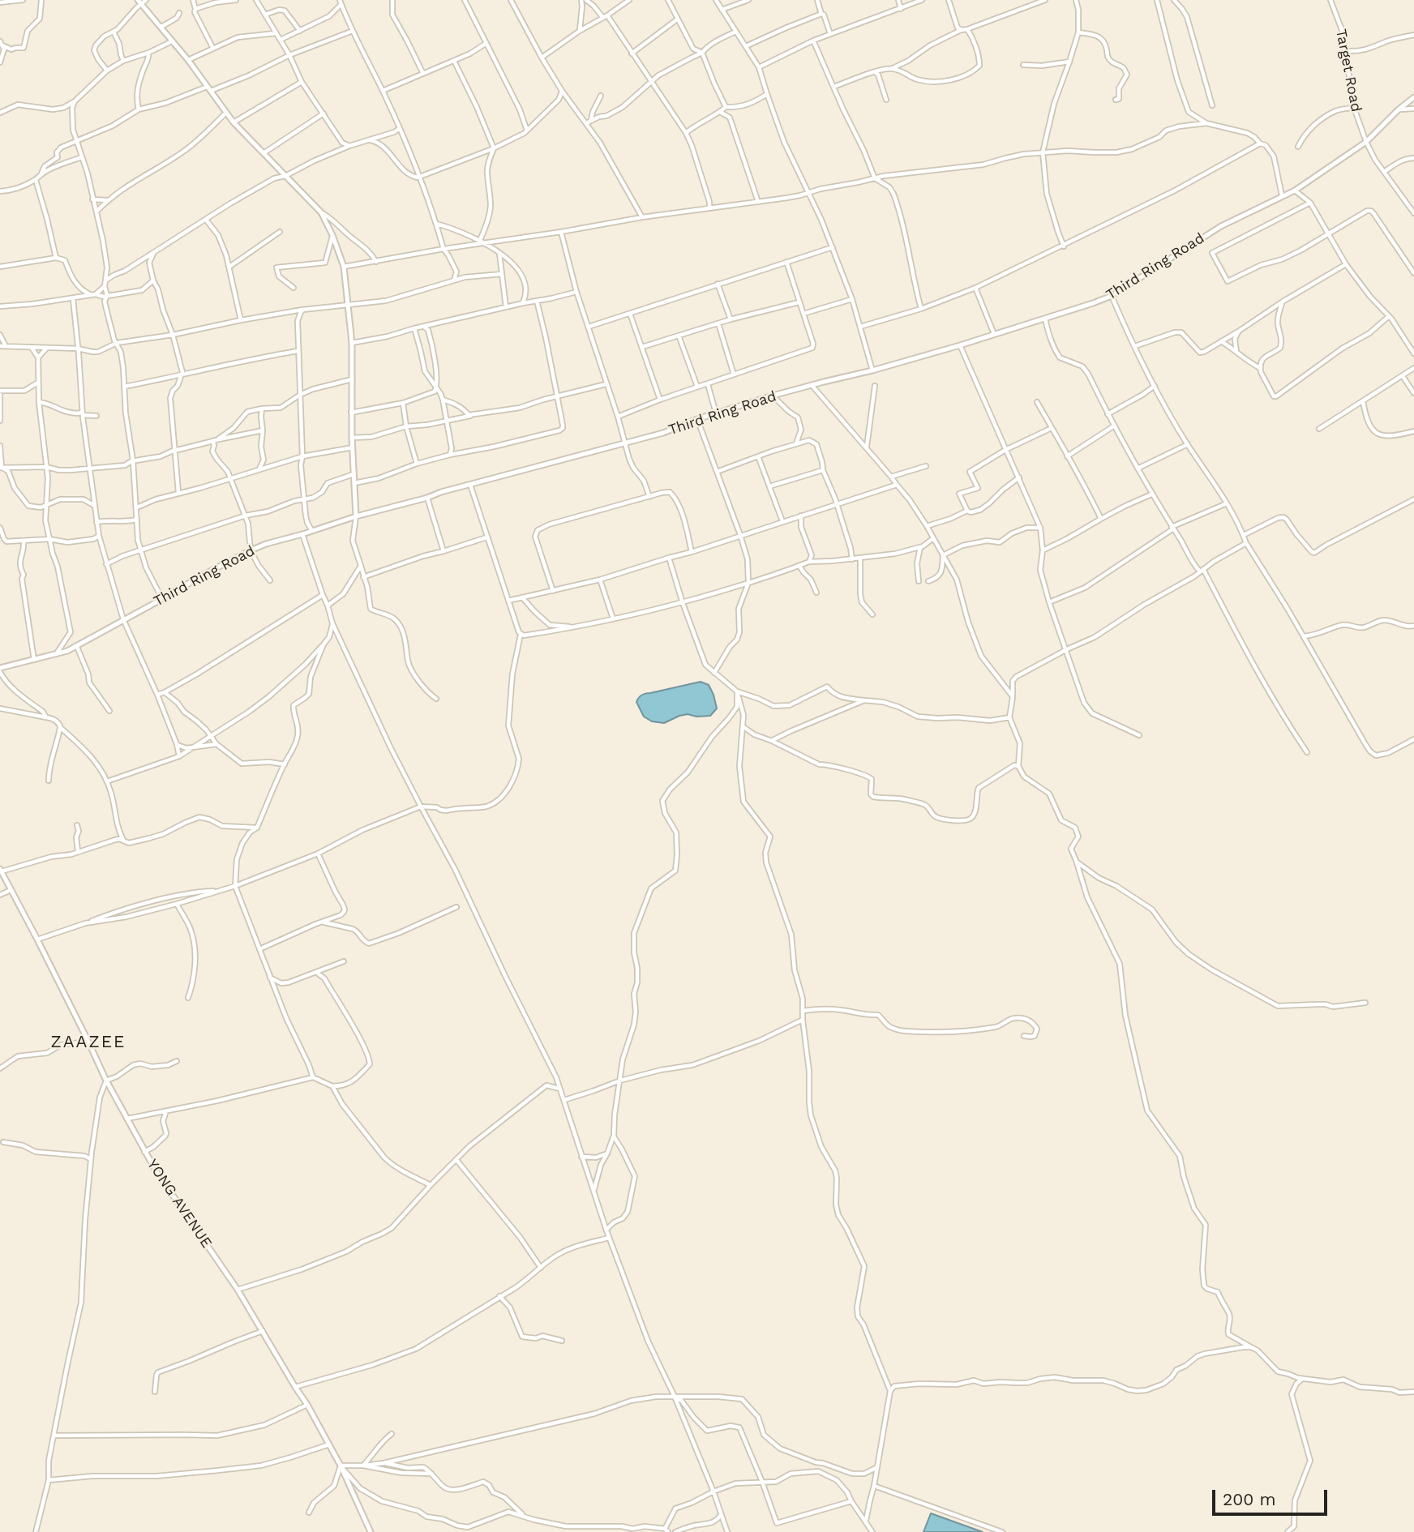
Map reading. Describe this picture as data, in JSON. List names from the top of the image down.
{
  "streets": {
    "street": ["Target Road", "Third Ring Road", "YONG AVENUE"]
  },
  "crossings": [
    ["Target Road", "Third Ring Road"]
  ],
  "districts": ["ZAAZEE"],
  "scale_bar": "200 m"
}
